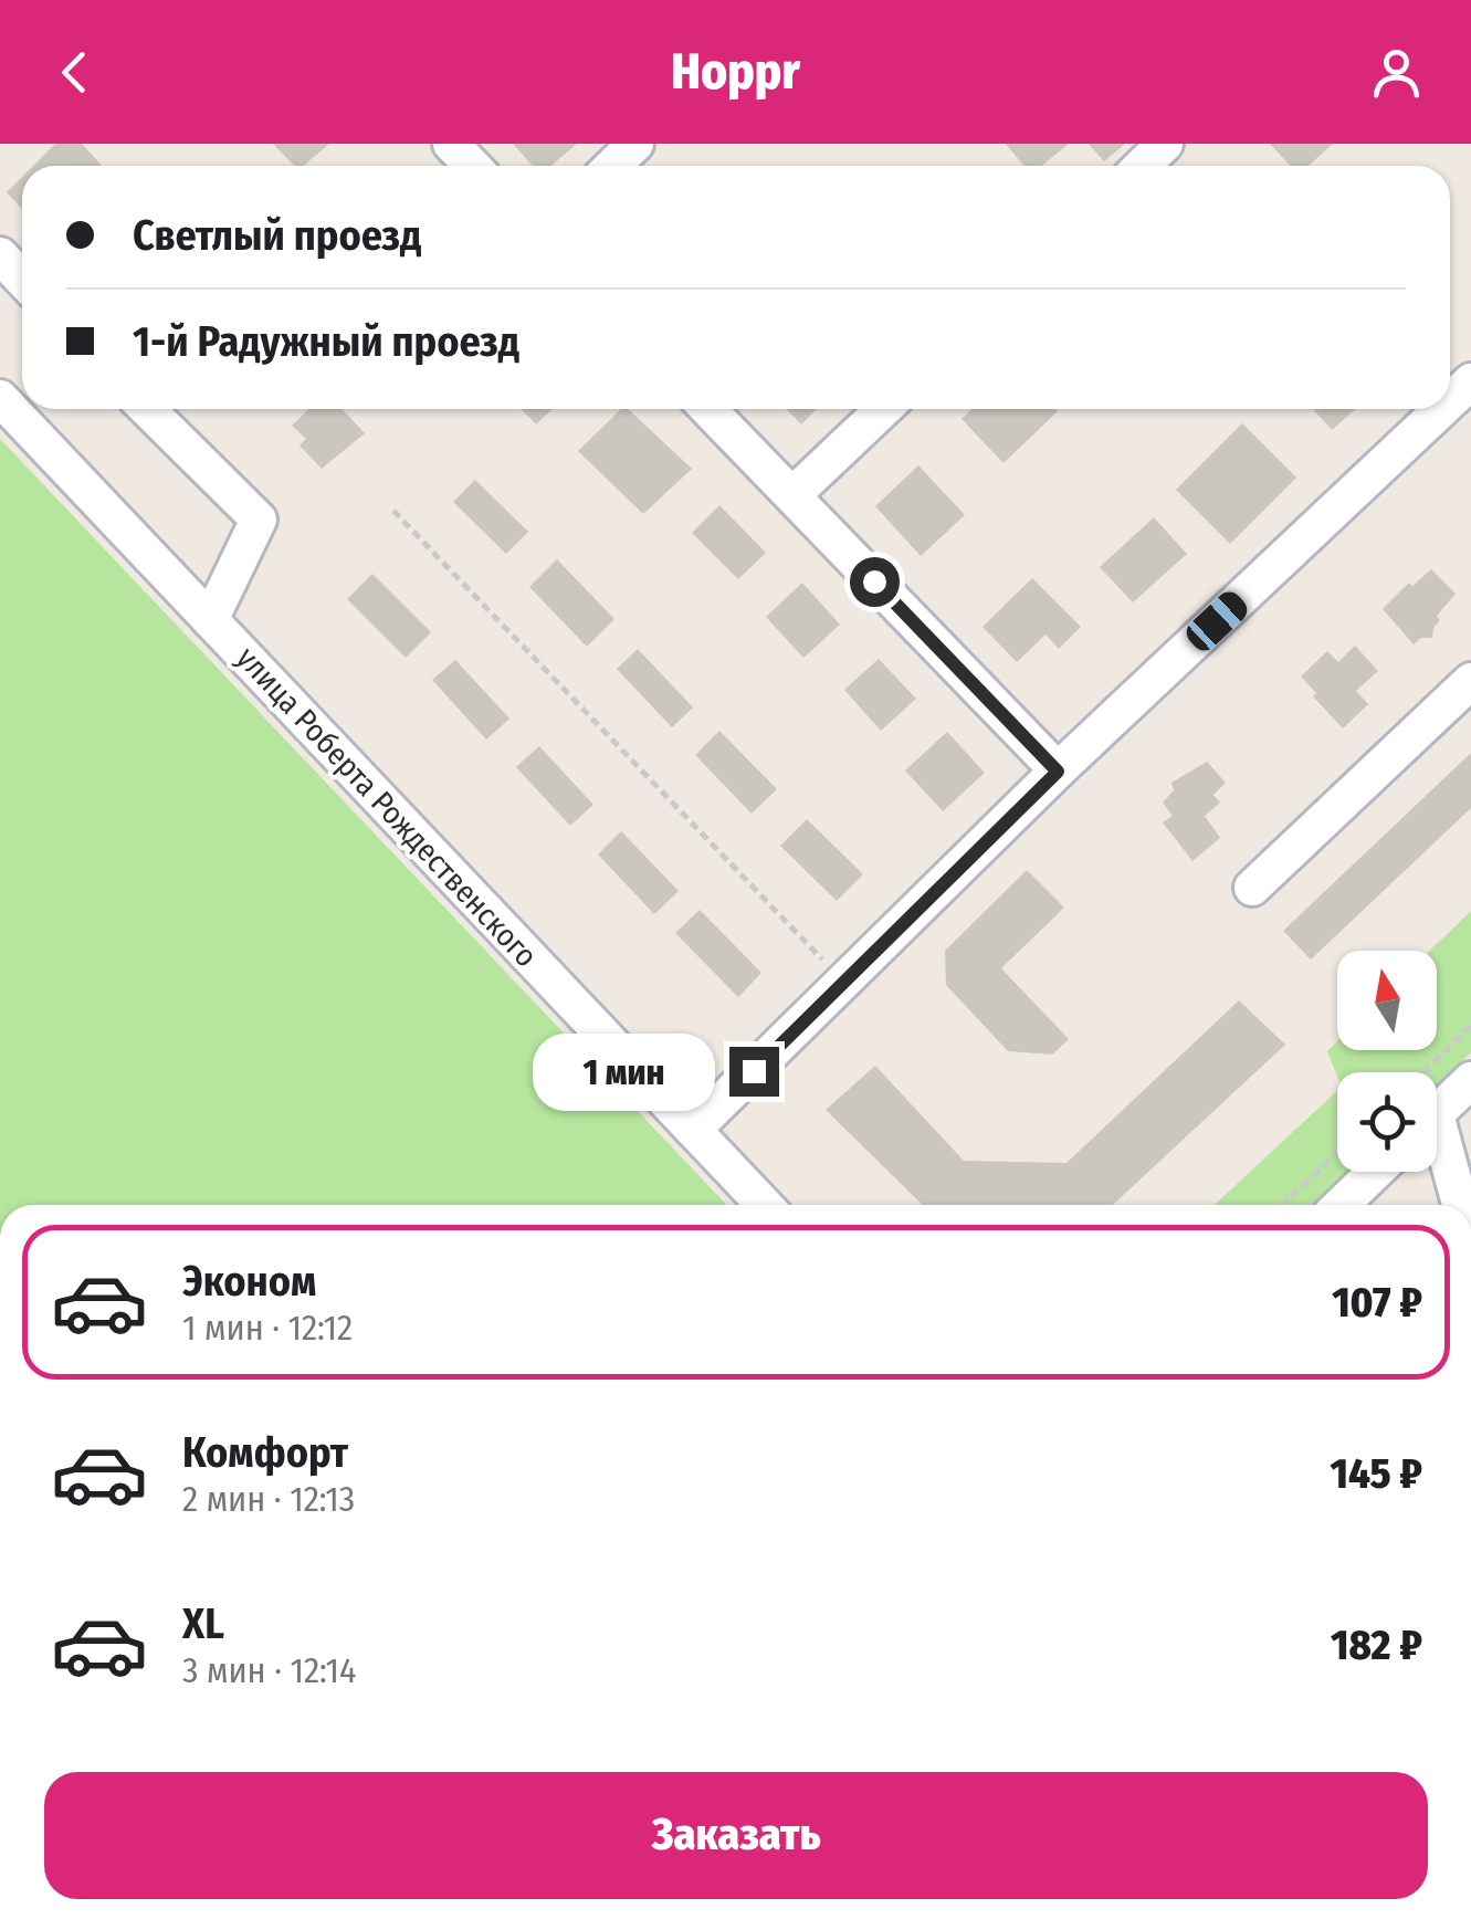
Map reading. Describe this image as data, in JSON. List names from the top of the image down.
{
  "streets": {
    "street": ["улица Роберта Рождественского"]
  },
  "north": "top",
  "page": {
    "header": "Hoppr",
    "banner": ["Светлый проезд", "1-й Радужный проезд"],
    "bubble": "1 мин",
    "list": [
      {
        "name": "Эконом",
        "note": "1 мин · 12:12",
        "value": "107 ₽"
      },
      {
        "name": "Комфорт",
        "note": "2 мин · 12:13",
        "value": "145 ₽"
      },
      {
        "name": "XL",
        "note": "3 мин · 12:14",
        "value": "182 ₽"
      }
    ],
    "buttons": "Заказать"
  }
}
